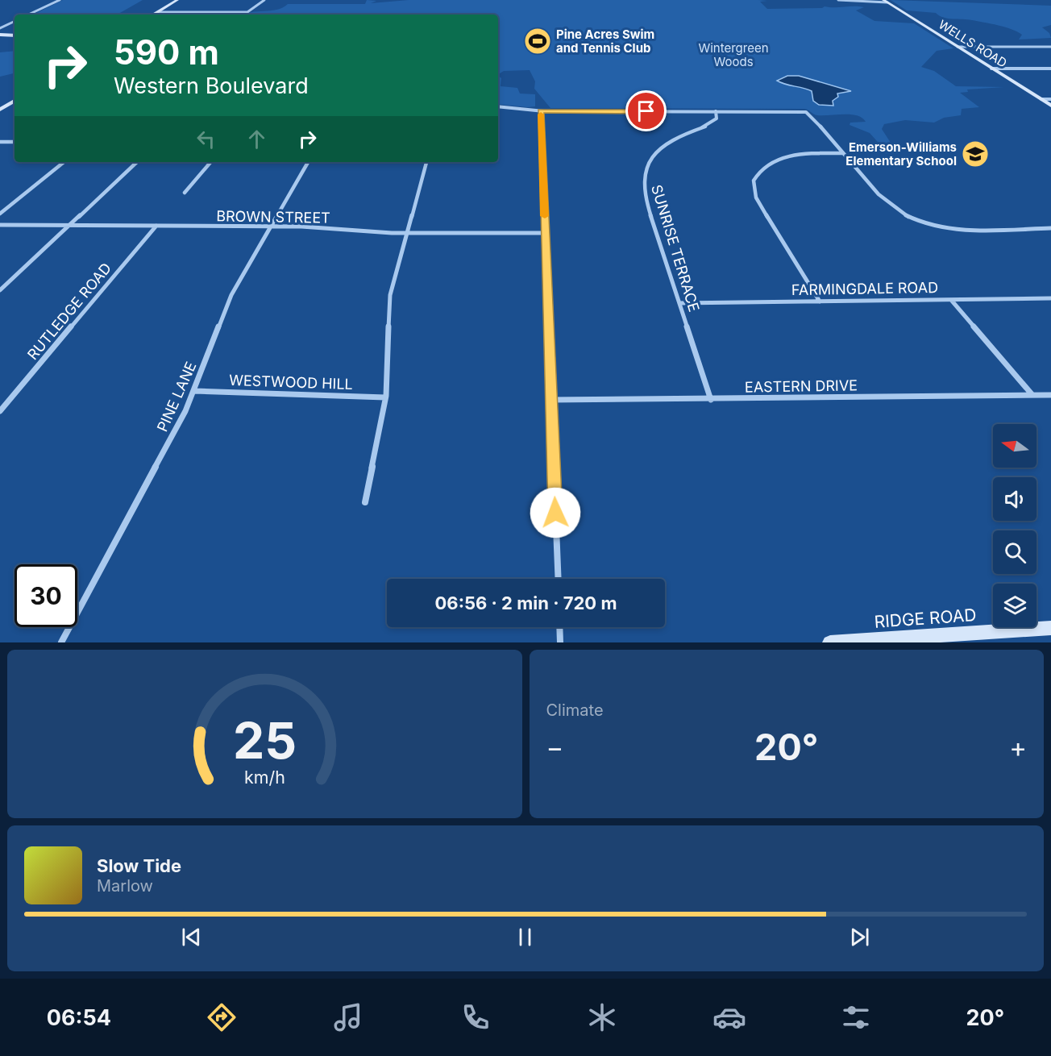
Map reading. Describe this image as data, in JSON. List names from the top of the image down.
{
  "streets": {
    "main road": ["WELLS ROAD", "RIDGE ROAD"],
    "street": [
      "BROWN STREET",
      "SUNRISE TERRACE",
      "FARMINGDALE ROAD",
      "RUTLEDGE ROAD",
      "WESTWOOD HILL",
      "EASTERN DRIVE",
      "PINE LANE"
    ]
  },
  "crossings": [
    ["BROWN STREET", "RUTLEDGE ROAD"],
    ["BROWN STREET", "PINE LANE"],
    ["SUNRISE TERRACE", "FARMINGDALE ROAD"],
    ["SUNRISE TERRACE", "EASTERN DRIVE"],
    ["WESTWOOD HILL", "PINE LANE"]
  ],
  "parks": ["Wintergreen Woods"],
  "places": {
    "sports": ["Pine Acres Swim and Tennis Club"],
    "school or university": ["Emerson-Williams Elementary School"]
  },
  "north": "left",
  "page": {
    "turn": ["590 m", "Western Boulevard"],
    "limit": "30",
    "trip": "06:56 · 2 min · 720 m",
    "tile": "Climate",
    "heat": ["−", "20°", "+"],
    "song": ["Slow Tide", "Marlow"],
    "tabs": ["06:54", "20°"],
    "gauge": ["25", "km/h"]
  }
}
